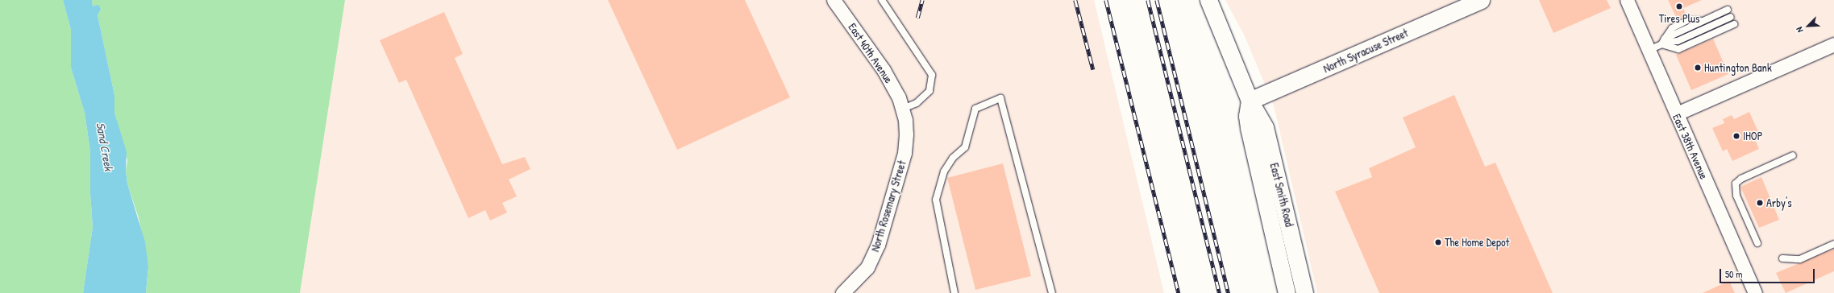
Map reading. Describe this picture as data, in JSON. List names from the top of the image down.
{
  "streets": {
    "street": [
      "North Syracuse Street",
      "East 40th Avenue",
      "East 38th Avenue",
      "East Smith Road",
      "North Rosemary Street"
    ]
  },
  "crossings": [
    ["North Syracuse Street", "East Smith Road"],
    ["East 40th Avenue", "North Rosemary Street"]
  ],
  "water": ["Sand Creek"],
  "places": [
    "Tires Plus",
    "Huntington Bank",
    "IHOP",
    "Arby's",
    "The Home Depot"
  ],
  "scale_bar": "50 m",
  "north": "bottom left"
}
